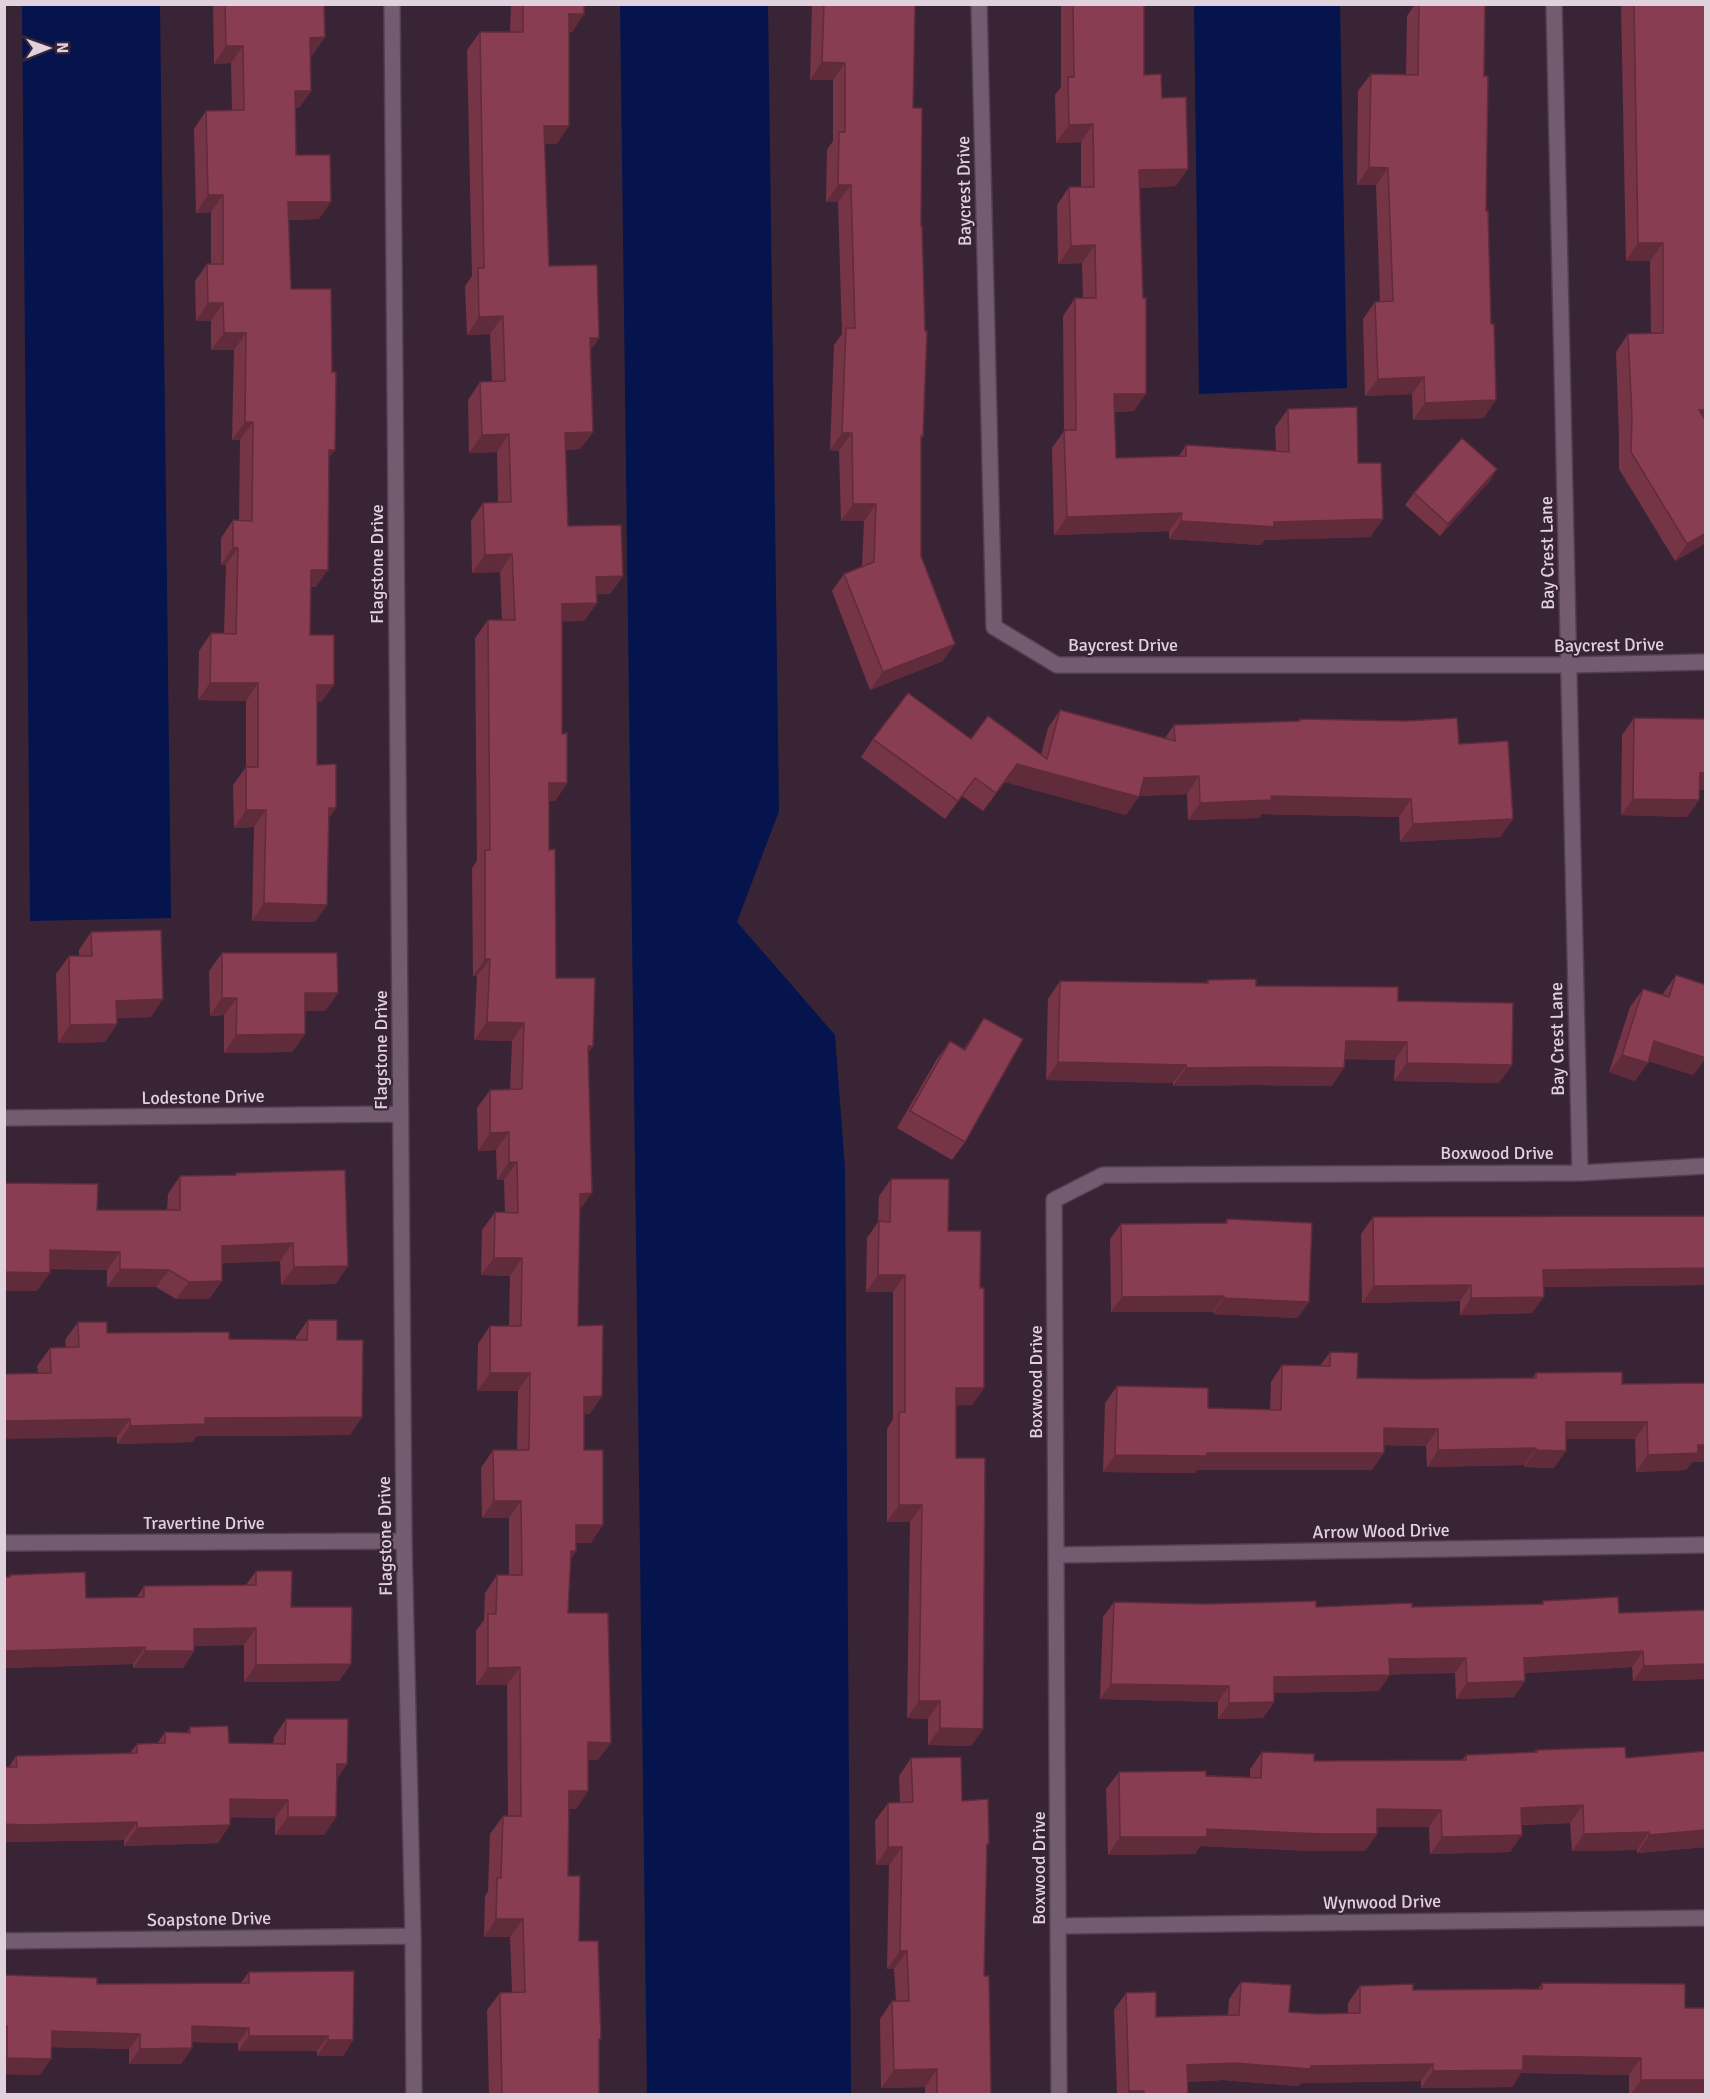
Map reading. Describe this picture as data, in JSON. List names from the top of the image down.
{
  "streets": {
    "street": [
      "Baycrest Drive",
      "Bay Crest Lane",
      "Flagstone Drive",
      "Lodestone Drive",
      "Boxwood Drive",
      "Travertine Drive",
      "Arrow Wood Drive",
      "Wynwood Drive",
      "Soapstone Drive"
    ]
  },
  "crossings": [
    ["Baycrest Drive", "Bay Crest Lane"],
    ["Bay Crest Lane", "Boxwood Drive"],
    ["Flagstone Drive", "Lodestone Drive"],
    ["Flagstone Drive", "Travertine Drive"],
    ["Flagstone Drive", "Soapstone Drive"],
    ["Boxwood Drive", "Arrow Wood Drive"],
    ["Boxwood Drive", "Wynwood Drive"]
  ],
  "north": "right"
}
